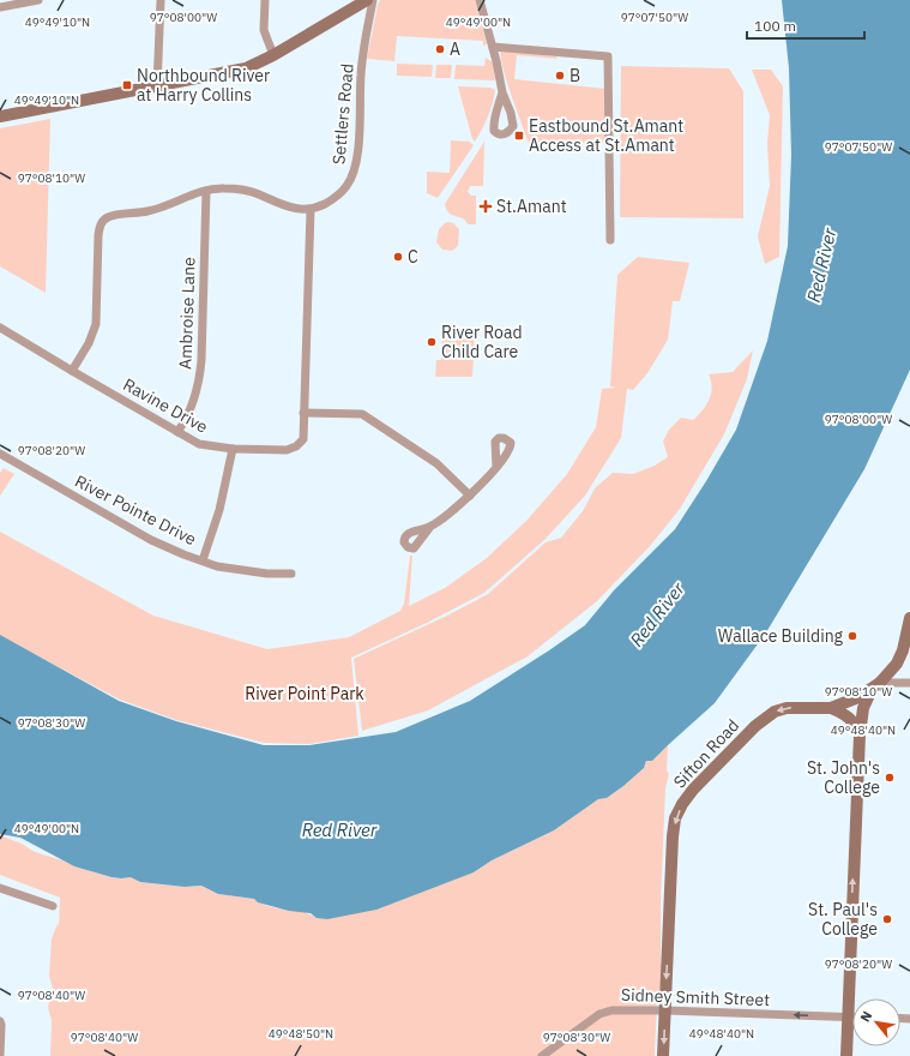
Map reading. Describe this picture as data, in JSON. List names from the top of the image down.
{
  "streets": {
    "street": [
      "Settlers Road",
      "Ambroise Lane",
      "Ravine Drive",
      "River Pointe Drive",
      "Sifton Road",
      "Sidney Smith Street"
    ]
  },
  "crossings": [
    ["Settlers Road", "Ambroise Lane"],
    ["Settlers Road", "Ravine Drive"],
    ["Ambroise Lane", "Ravine Drive"],
    ["Sifton Road", "Sidney Smith Street"]
  ],
  "one_way": ["Sifton Road", "Sidney Smith Street"],
  "water": ["Red River"],
  "parks": ["River Point Park"],
  "places": {
    "other": [
      "A",
      "B",
      "C",
      "River Road Child Care",
      "Wallace Building",
      "St. John's College",
      "St. Paul's College"
    ],
    "transit": ["Northbound River at Harry Collins", "Eastbound St.Amant Access at St.Amant"],
    "health": ["St.Amant"]
  },
  "scale_bar": "100 m",
  "north": "top left",
  "coordinates": [
    "97°08'00\"W",
    "97°07'50\"W",
    "49°49'10\"N",
    "49°49'00\"N",
    "97°08'10\"W",
    "97°08'20\"W",
    "97°08'30\"W",
    "49°48'40\"N",
    "97°08'40\"W",
    "49°48'50\"N"
  ]
}
